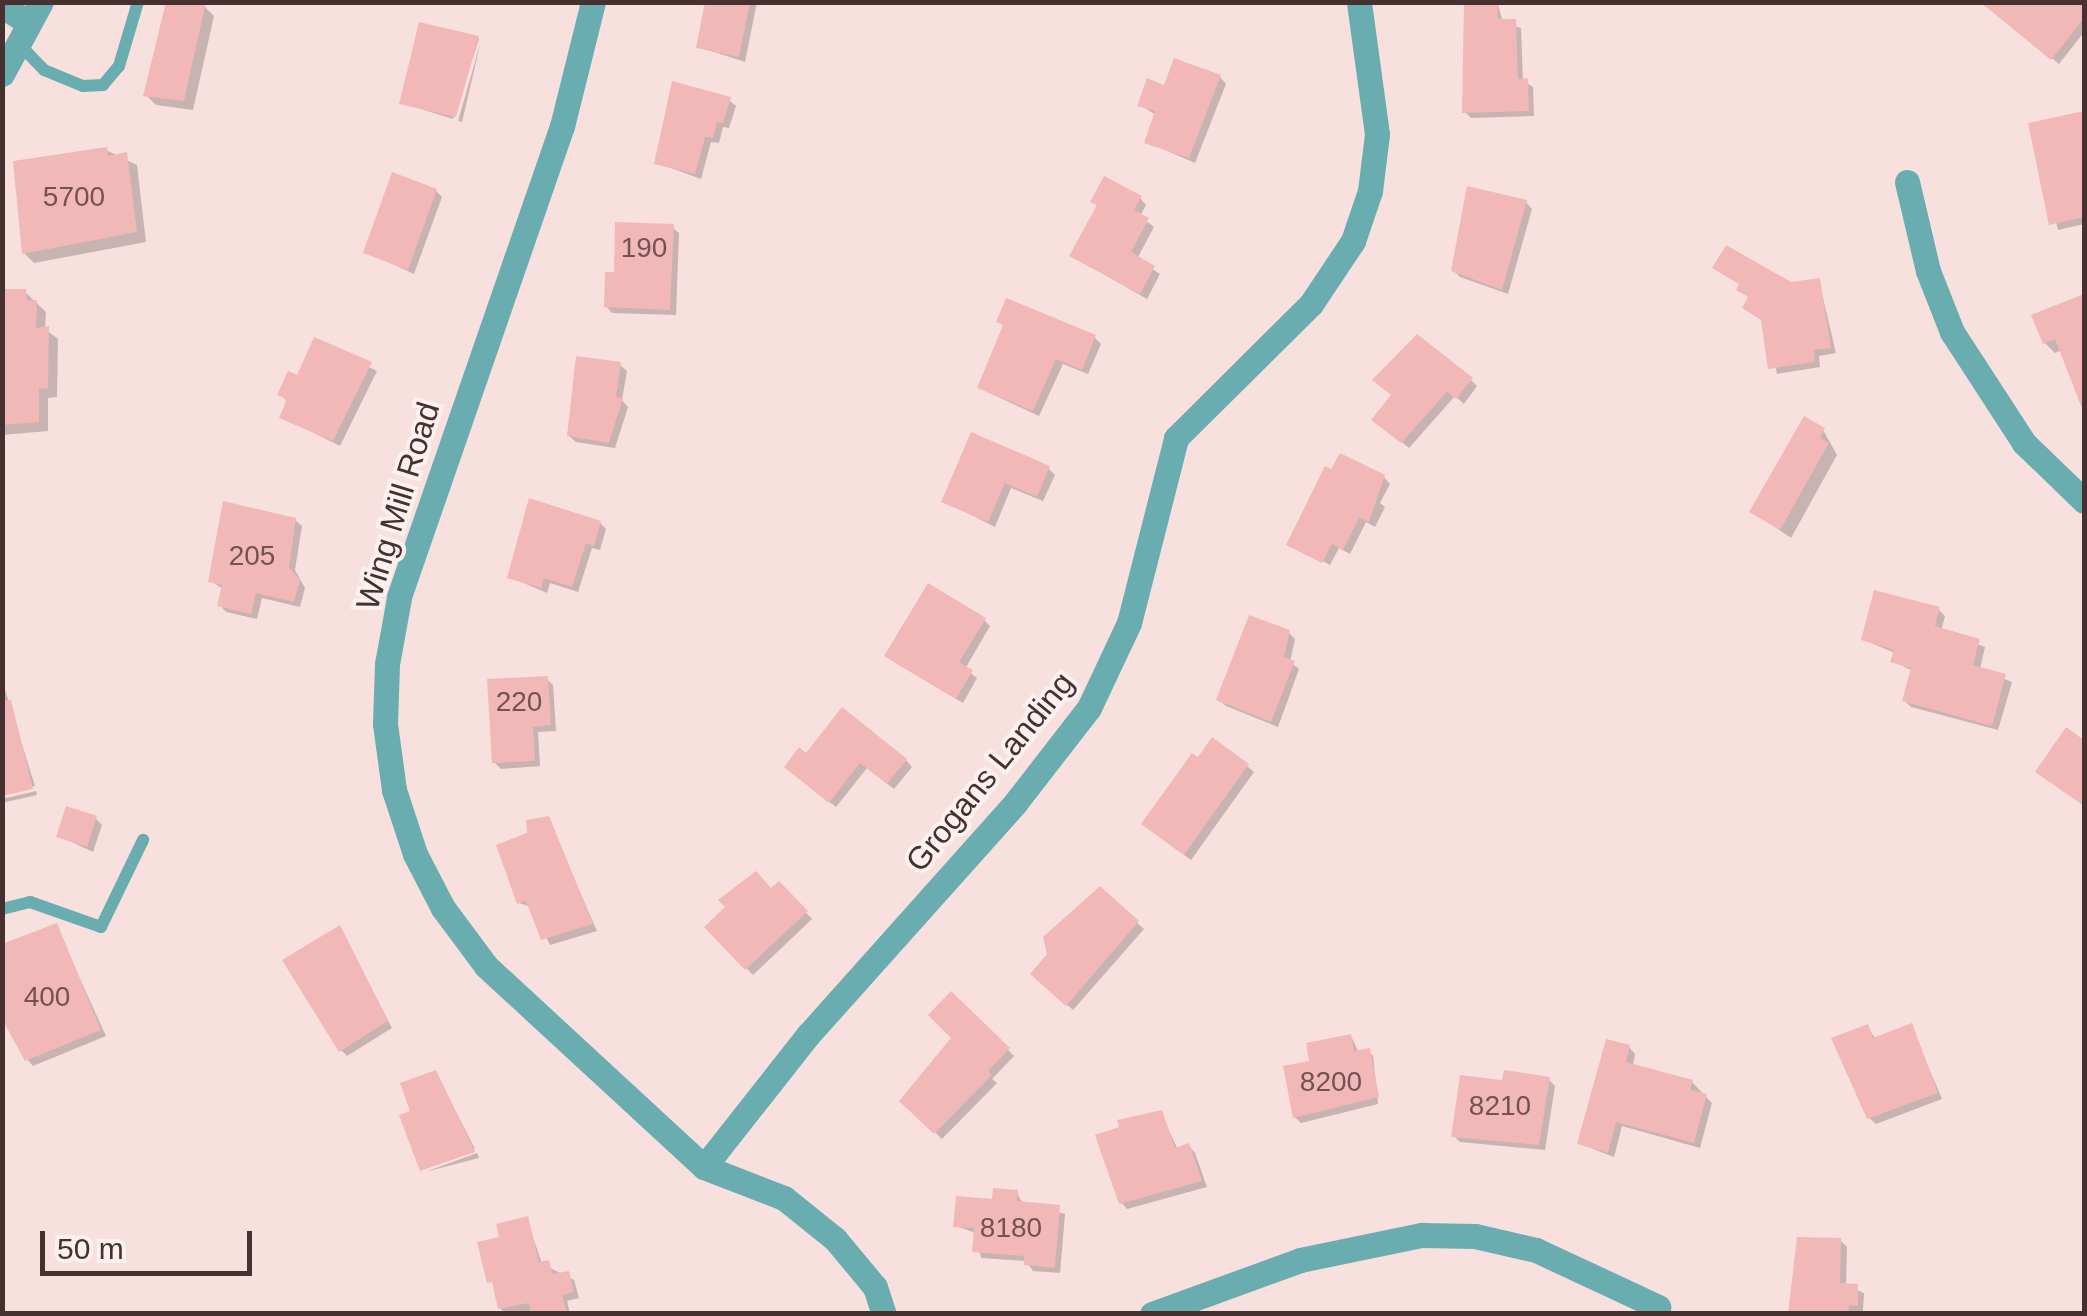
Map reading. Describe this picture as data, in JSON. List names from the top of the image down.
{
  "streets": {
    "street": ["Wing Mill Road", "Grogans Landing"]
  },
  "crossings": [
    ["Wing Mill Road", "Grogans Landing"]
  ],
  "house_numbers": [
    "5700",
    "190",
    "205",
    "220",
    "400",
    "8200",
    "8210",
    "8180"
  ],
  "scale_bar": "50 m"
}
